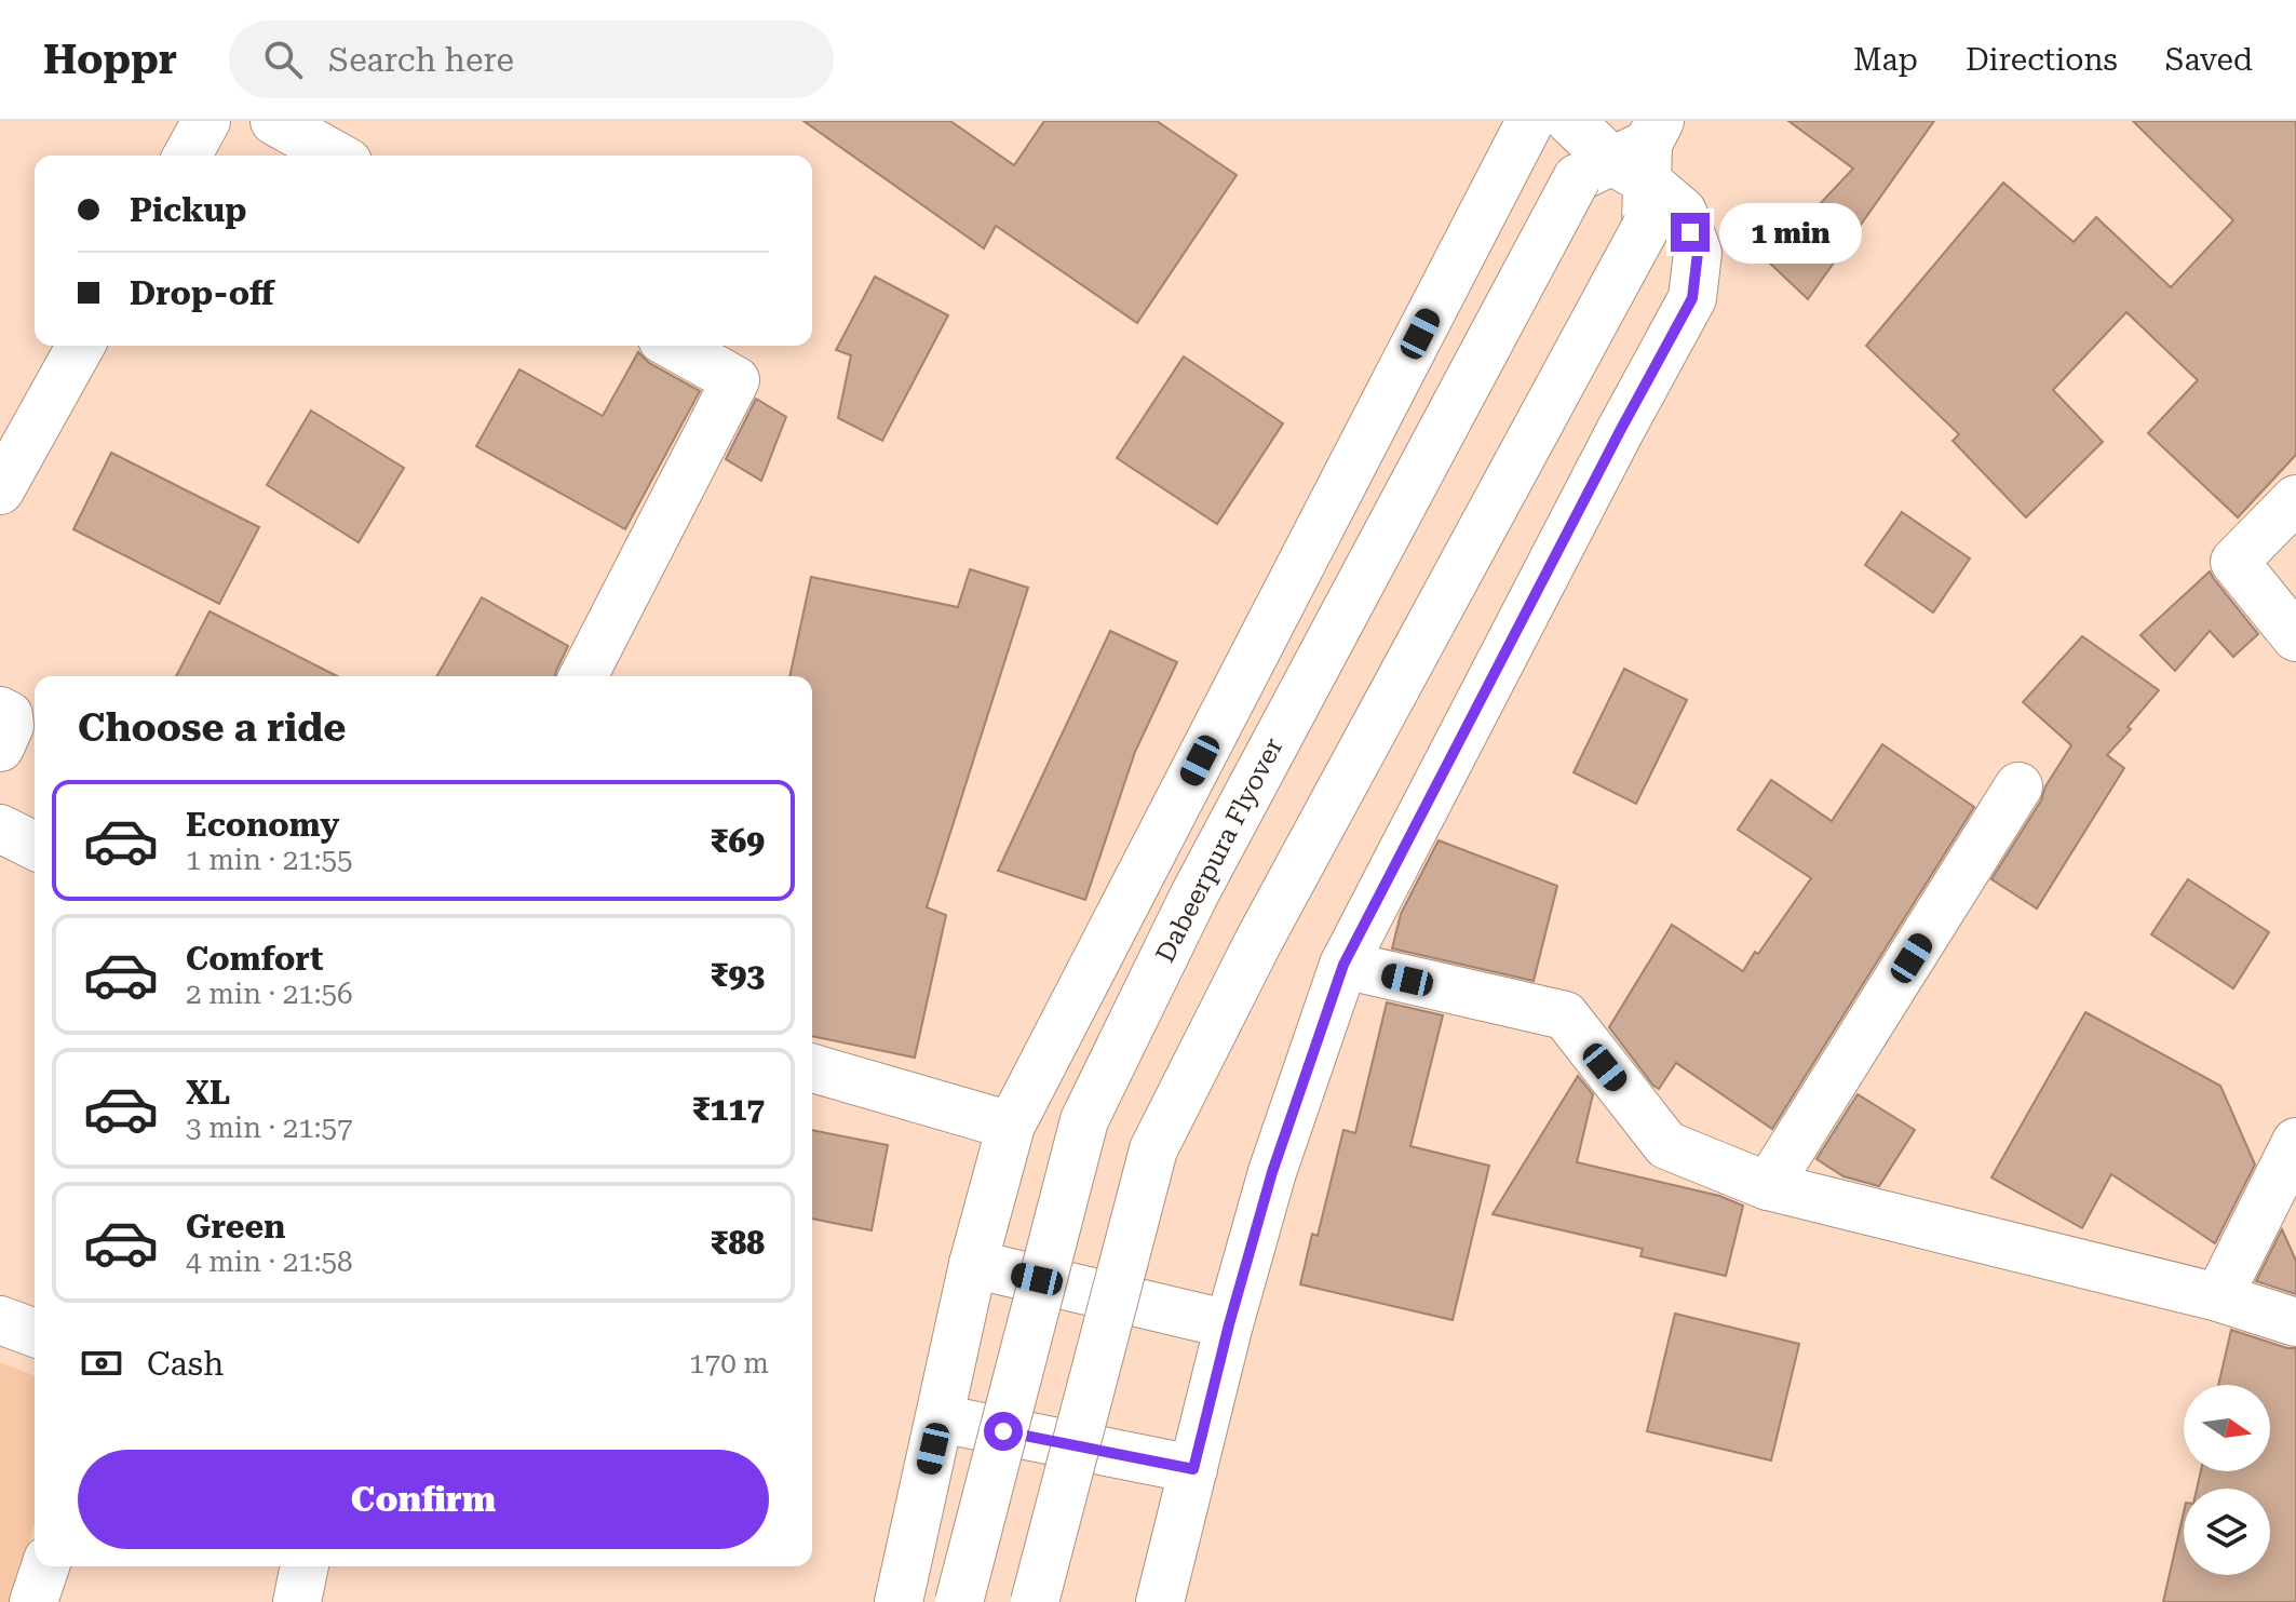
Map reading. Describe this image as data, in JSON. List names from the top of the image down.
{
  "streets": {
    "street": ["Dabeerpura Flyover"]
  },
  "north": "right",
  "page": {
    "header": "Hoppr",
    "search": "Search here",
    "nav": ["Map", "Directions", "Saved"],
    "banner": ["Pickup", "Drop-off"],
    "bubble": "1 min",
    "heading": "Choose a ride",
    "list": [
      {
        "name": "Economy",
        "note": "1 min · 21:55",
        "value": "₹69"
      },
      {
        "name": "Comfort",
        "note": "2 min · 21:56",
        "value": "₹93"
      },
      {
        "name": "XL",
        "note": "3 min · 21:57",
        "value": "₹117"
      },
      {
        "name": "Green",
        "note": "4 min · 21:58",
        "value": "₹88"
      }
    ],
    "pay": ["Cash", "170 m"],
    "buttons": "Confirm"
  }
}
